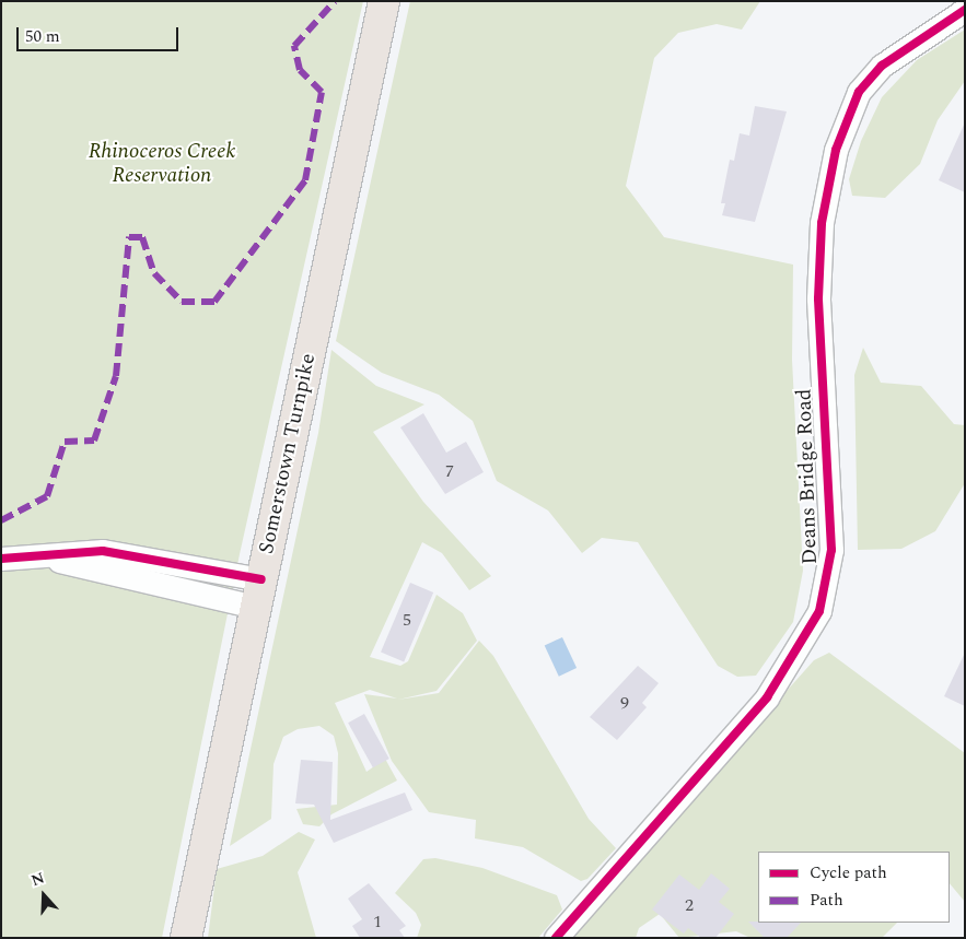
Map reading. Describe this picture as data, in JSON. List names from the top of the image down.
{
  "streets": {
    "main road": ["Somerstown Turnpike"],
    "street": ["Deans Bridge Road"]
  },
  "parks": ["Rhinoceros Creek Reservation"],
  "house_numbers": [
    "7",
    "5",
    "9",
    "2",
    "1"
  ],
  "legend": ["Cycle path", "Path"],
  "scale_bar": "50 m",
  "north": "top"
}
